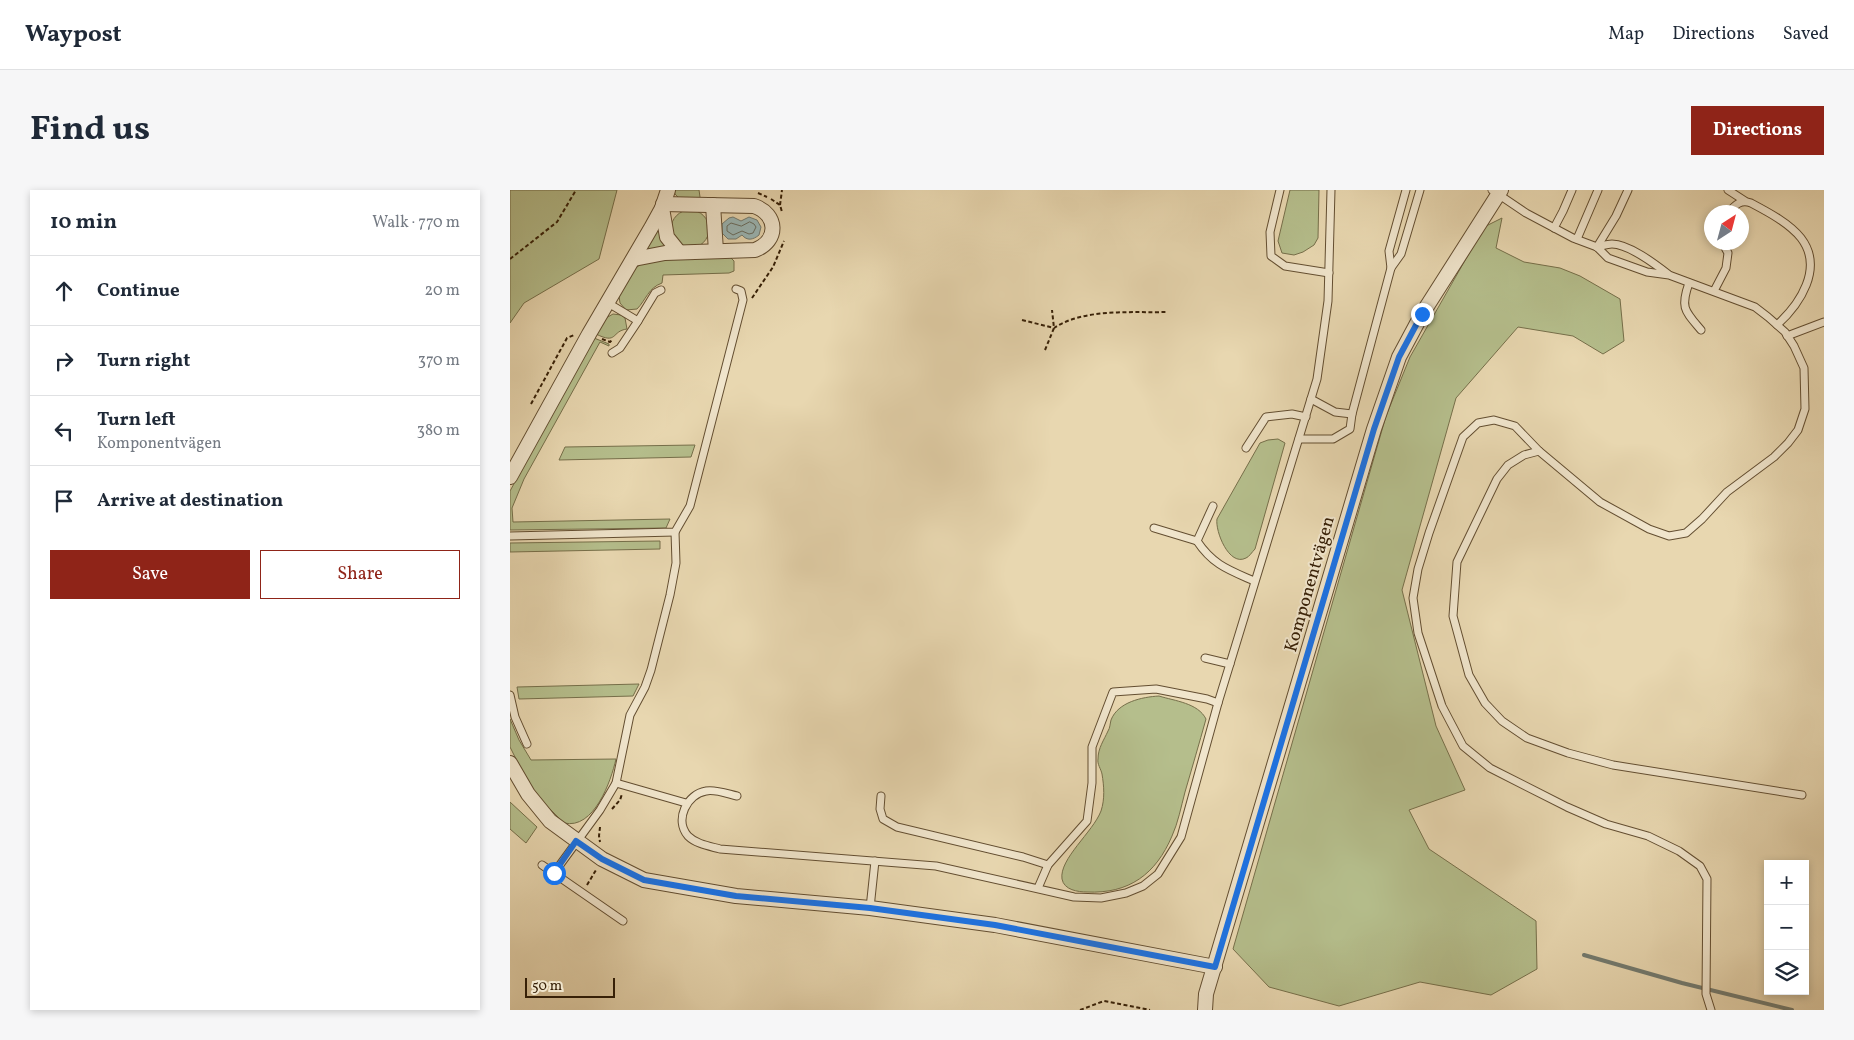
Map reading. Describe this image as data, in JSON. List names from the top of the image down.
{
  "streets": {
    "street": ["Komponentvägen"]
  },
  "scale_bar": "50 m",
  "north": "top right",
  "page": {
    "header": "Waypost",
    "nav": ["Map", "Directions", "Saved"],
    "title": "Find us",
    "buttons": [
      "Directions",
      ["Save", "Share"]
    ],
    "heading": ["10 min", "Walk · 770 m"],
    "list": [
      ["Continue", "20 m"],
      ["Turn right", "370 m"],
      ["Turn left", "Komponentvägen", "380 m"],
      "Arrive at destination"
    ],
    "map_buttons": ["+", "−"],
    "scale": "50 m"
  }
}
